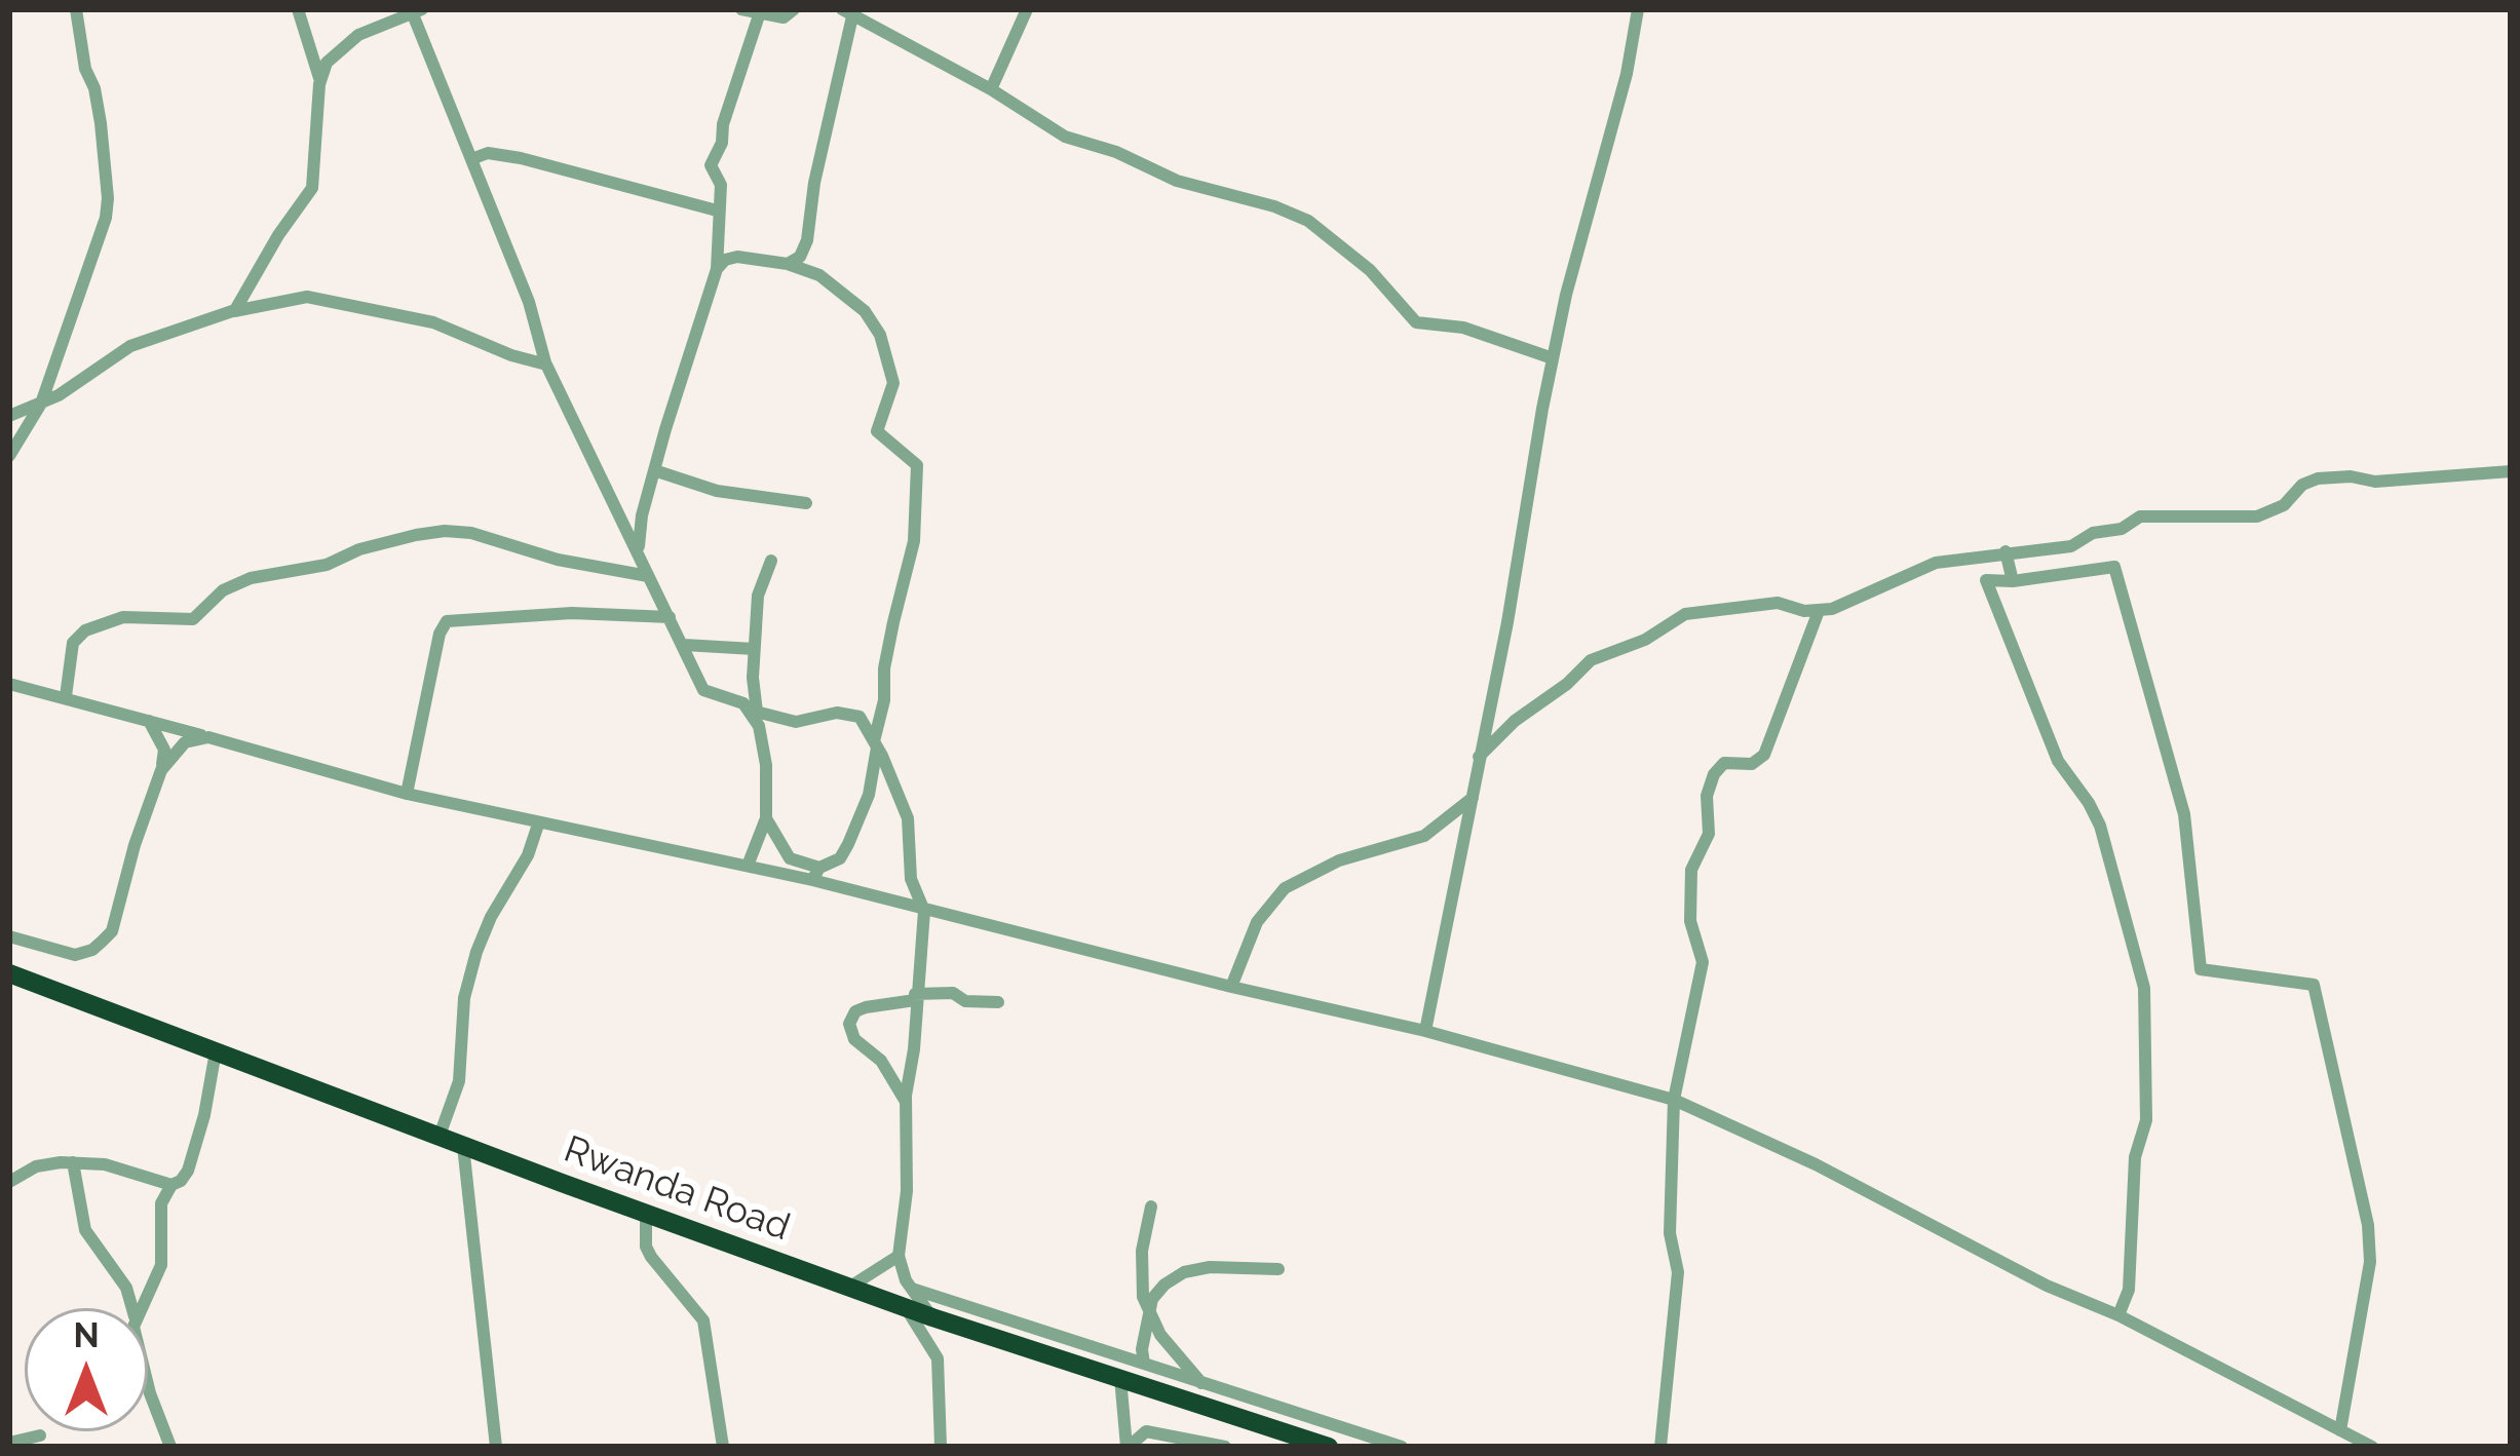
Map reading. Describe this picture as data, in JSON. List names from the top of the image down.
{
  "streets": {
    "highway": ["Rwanda Road"]
  },
  "north": "top"
}
